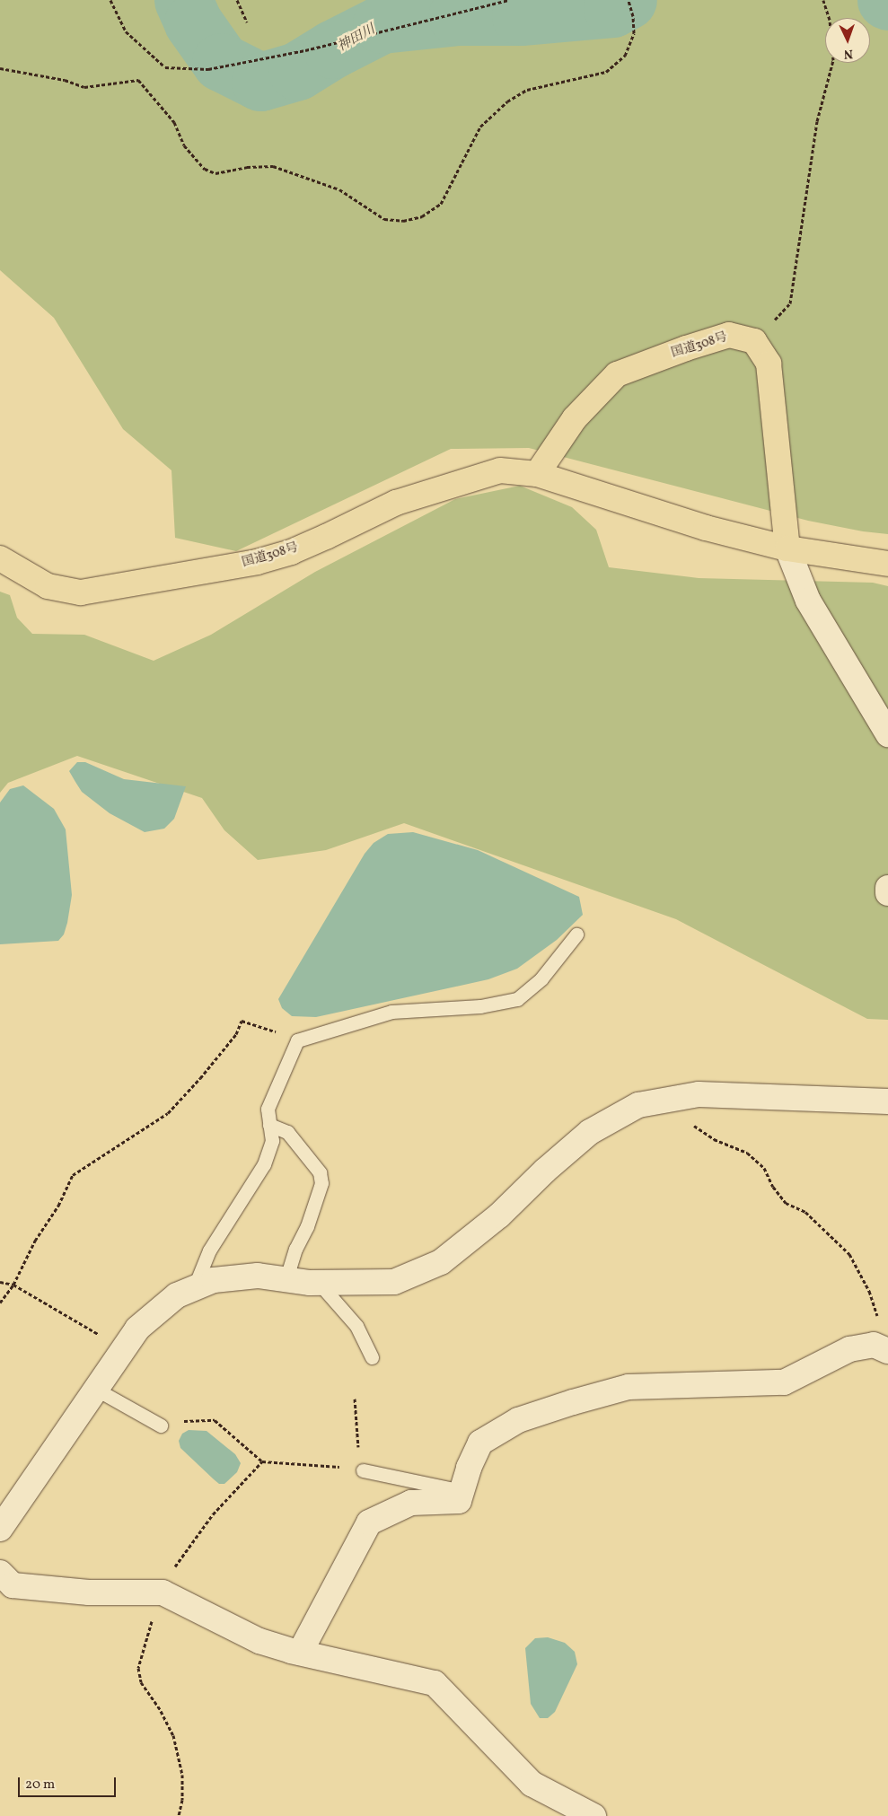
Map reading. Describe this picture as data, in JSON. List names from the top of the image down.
{
  "streets": {
    "highway": ["国道308号"]
  },
  "water": ["神田川"],
  "scale_bar": "20 m",
  "north": "bottom"
}
